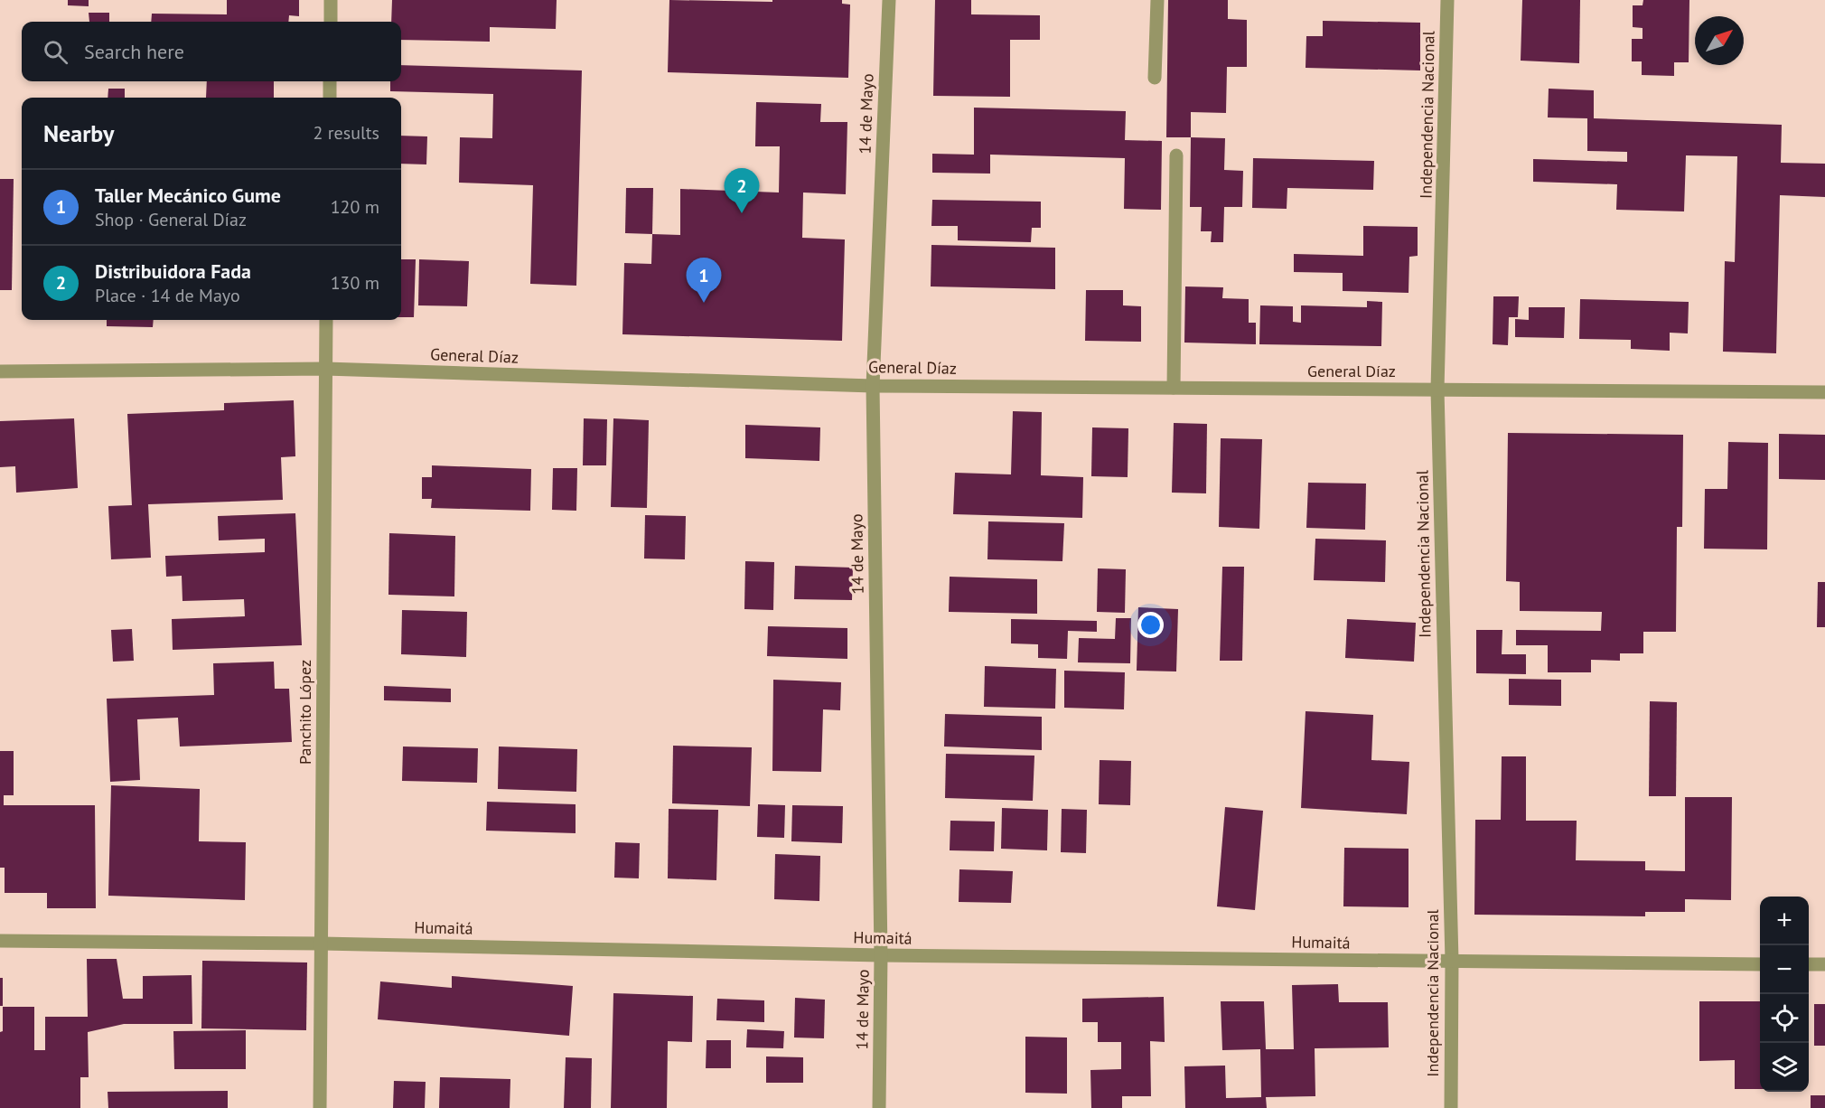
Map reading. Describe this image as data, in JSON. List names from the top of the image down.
{
  "streets": {
    "street": [
      "14 de Mayo",
      "Independencia Nacional",
      "General Díaz",
      "Panchito López",
      "Humaitá"
    ]
  },
  "crossings": [
    ["14 de Mayo", "General Díaz"],
    ["14 de Mayo", "Humaitá"],
    ["Independencia Nacional", "General Díaz"],
    ["Independencia Nacional", "Humaitá"],
    ["General Díaz", "Panchito López"],
    ["Panchito López", "Humaitá"]
  ],
  "north": "top right",
  "page": {
    "search": "Search here",
    "heading": ["Nearby", "2 results"],
    "pins": ["2", "1"],
    "list": [
      {
        "mark": "1",
        "name": "Taller Mecánico Gume",
        "note": "Shop · General Díaz",
        "value": "120 m"
      },
      {
        "mark": "2",
        "name": "Distribuidora Fada",
        "note": "Place · 14 de Mayo",
        "value": "130 m"
      }
    ],
    "map_buttons": ["+", "−"]
  }
}
